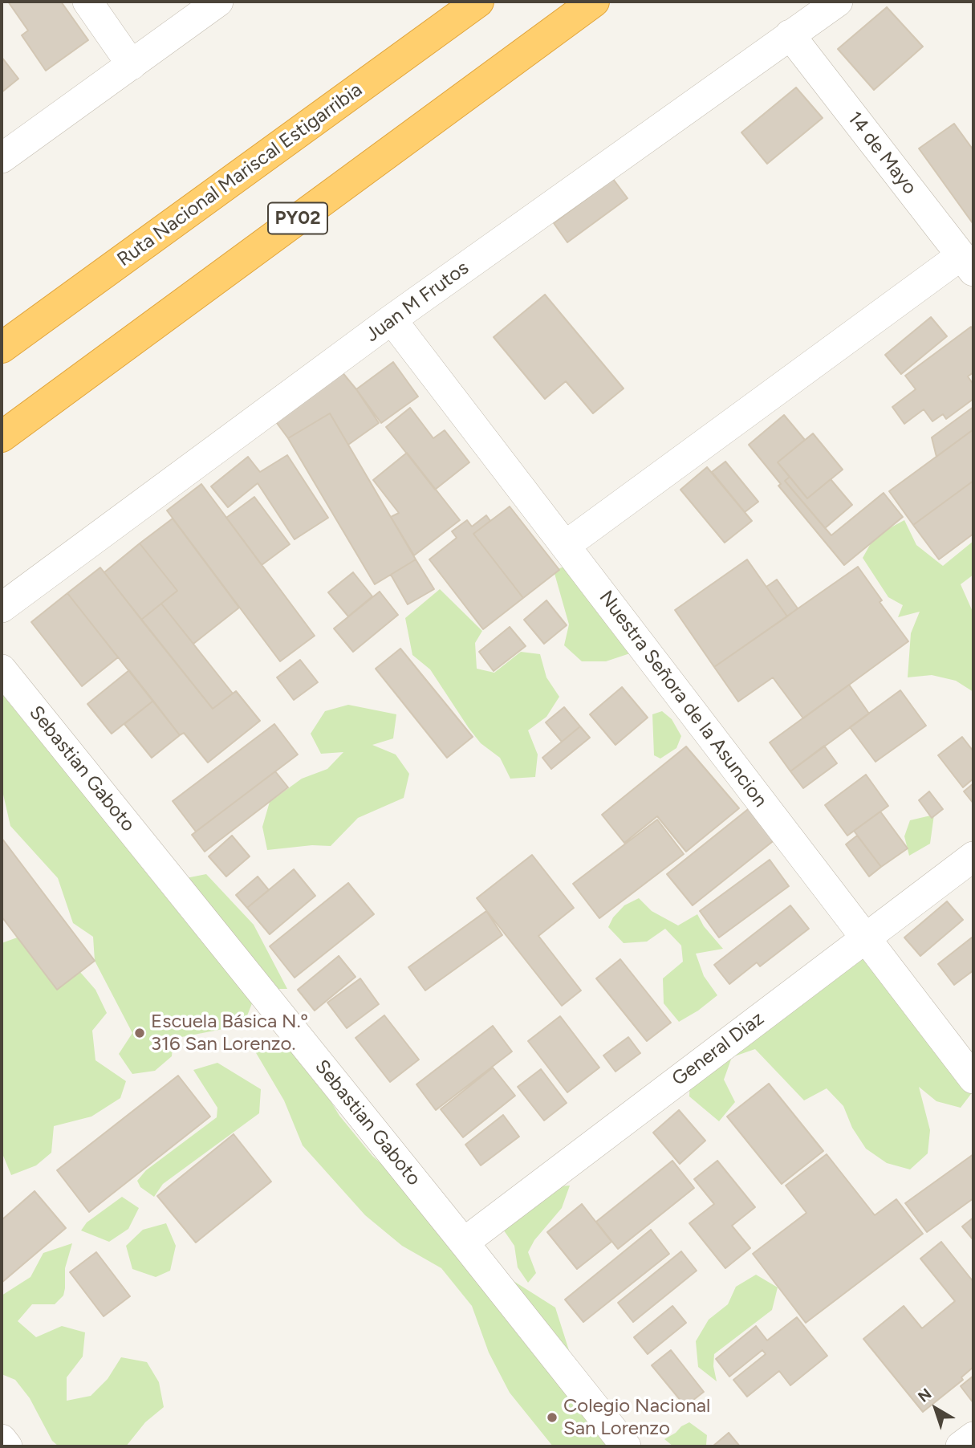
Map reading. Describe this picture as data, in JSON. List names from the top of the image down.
{
  "streets": {
    "highway": ["Ruta Nacional Mariscal Estigarribia", "PY02"],
    "street": [
      "14 de Mayo",
      "Juan M Frutos",
      "Nuestra Señora de la Asuncion",
      "Sebastian Gaboto",
      "General Diaz"
    ]
  },
  "crossings": [
    ["14 de Mayo", "Juan M Frutos"],
    ["Juan M Frutos", "Nuestra Señora de la Asuncion"],
    ["Nuestra Señora de la Asuncion", "General Diaz"],
    ["Sebastian Gaboto", "General Diaz"]
  ],
  "places": ["Escuela Básica N.º 316 San Lorenzo.", "Colegio Nacional San Lorenzo"],
  "north": "top left"
}
